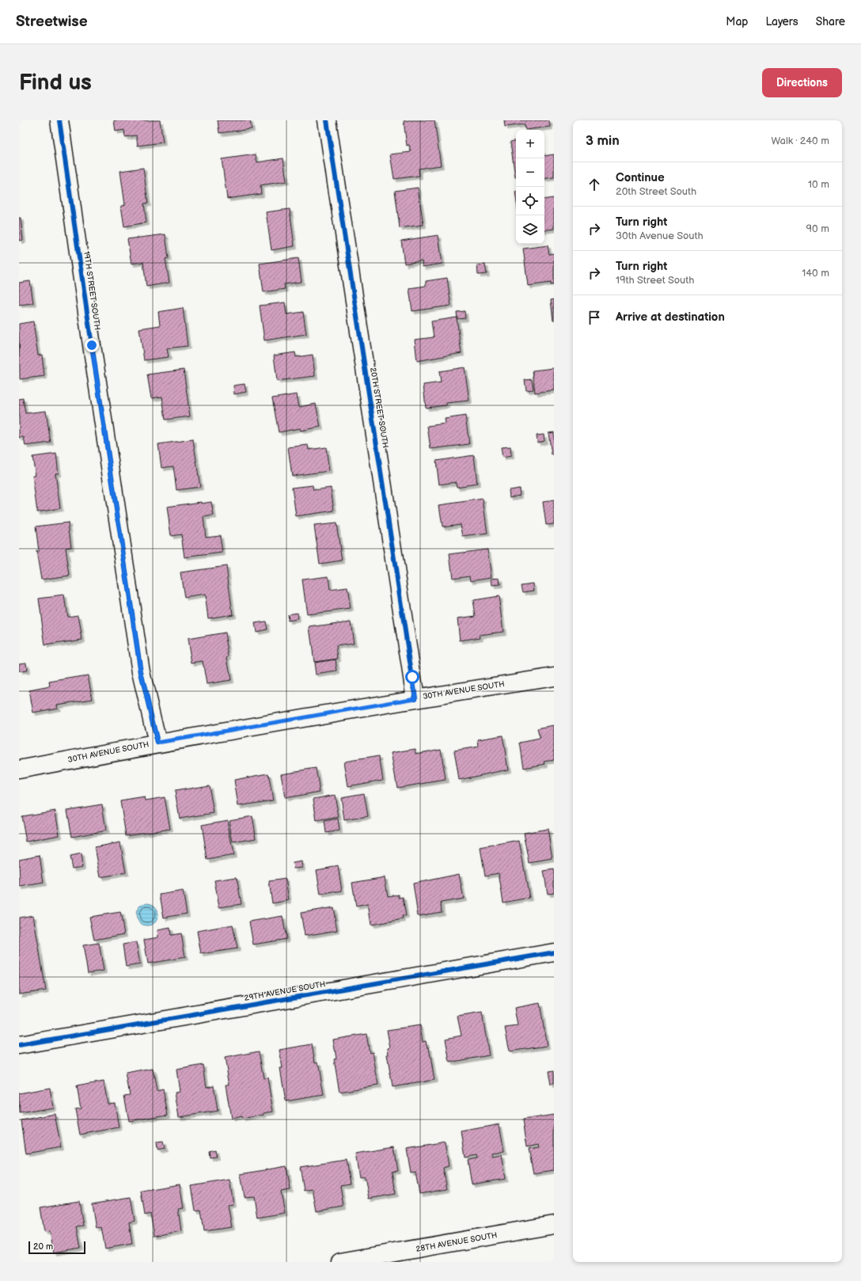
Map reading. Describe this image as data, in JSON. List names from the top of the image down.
{
  "streets": {
    "street": [
      "19TH STREET SOUTH",
      "20TH STREET SOUTH",
      "30TH AVENUE SOUTH",
      "29TH AVENUE SOUTH",
      "28TH AVENUE SOUTH"
    ]
  },
  "crossings": [
    ["19TH STREET SOUTH", "30TH AVENUE SOUTH"],
    ["20TH STREET SOUTH", "30TH AVENUE SOUTH"]
  ],
  "scale_bar": "20 m",
  "page": {
    "header": "Streetwise",
    "nav": ["Map", "Layers", "Share"],
    "buttons": "Directions",
    "title": "Find us",
    "heading": ["3 min", "Walk · 240 m"],
    "map_buttons": ["+", "−"],
    "list": [
      ["Continue", "20th Street South", "10 m"],
      ["Turn right", "30th Avenue South", "90 m"],
      ["Turn right", "19th Street South", "140 m"],
      "Arrive at destination"
    ],
    "scale": "20 m"
  }
}
